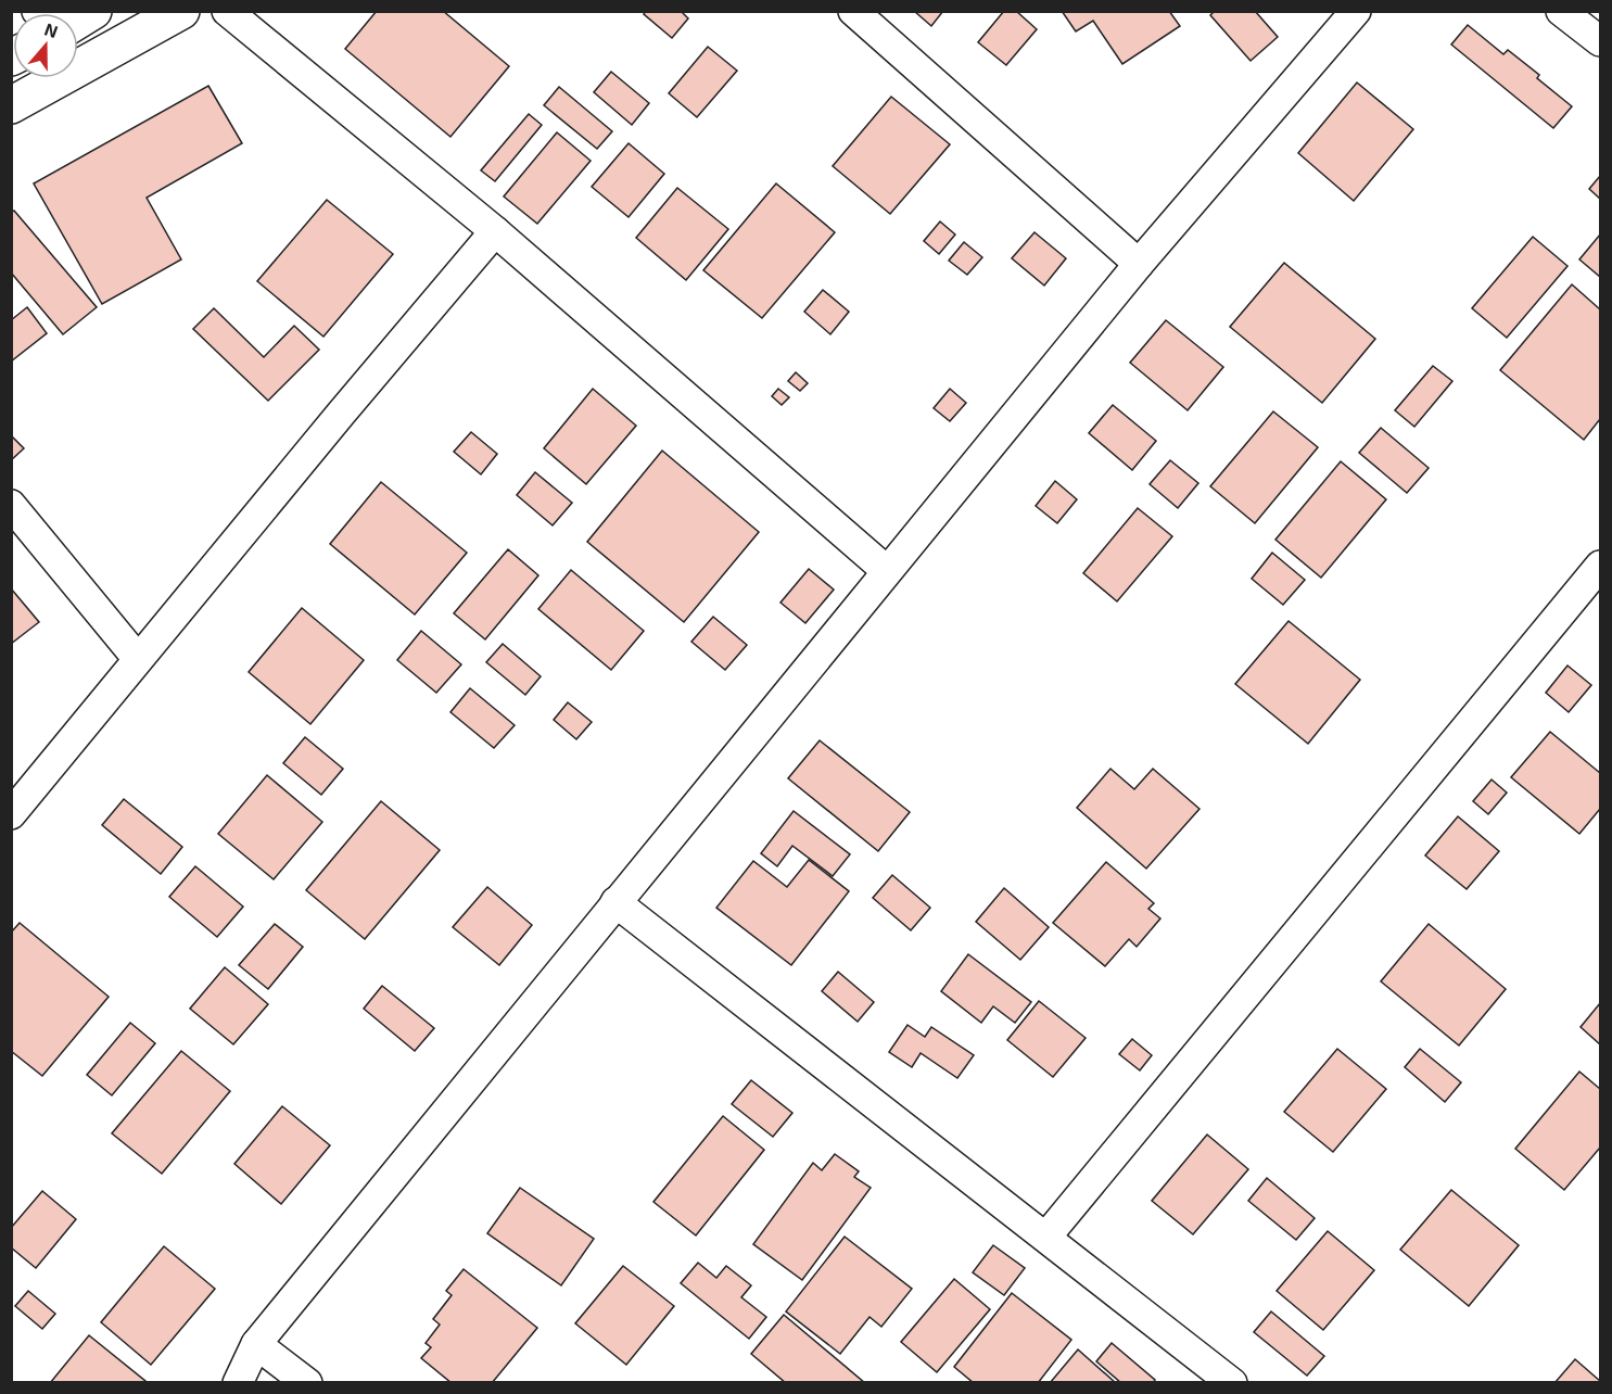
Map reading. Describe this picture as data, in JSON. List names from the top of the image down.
{
  "north": "top"
}
